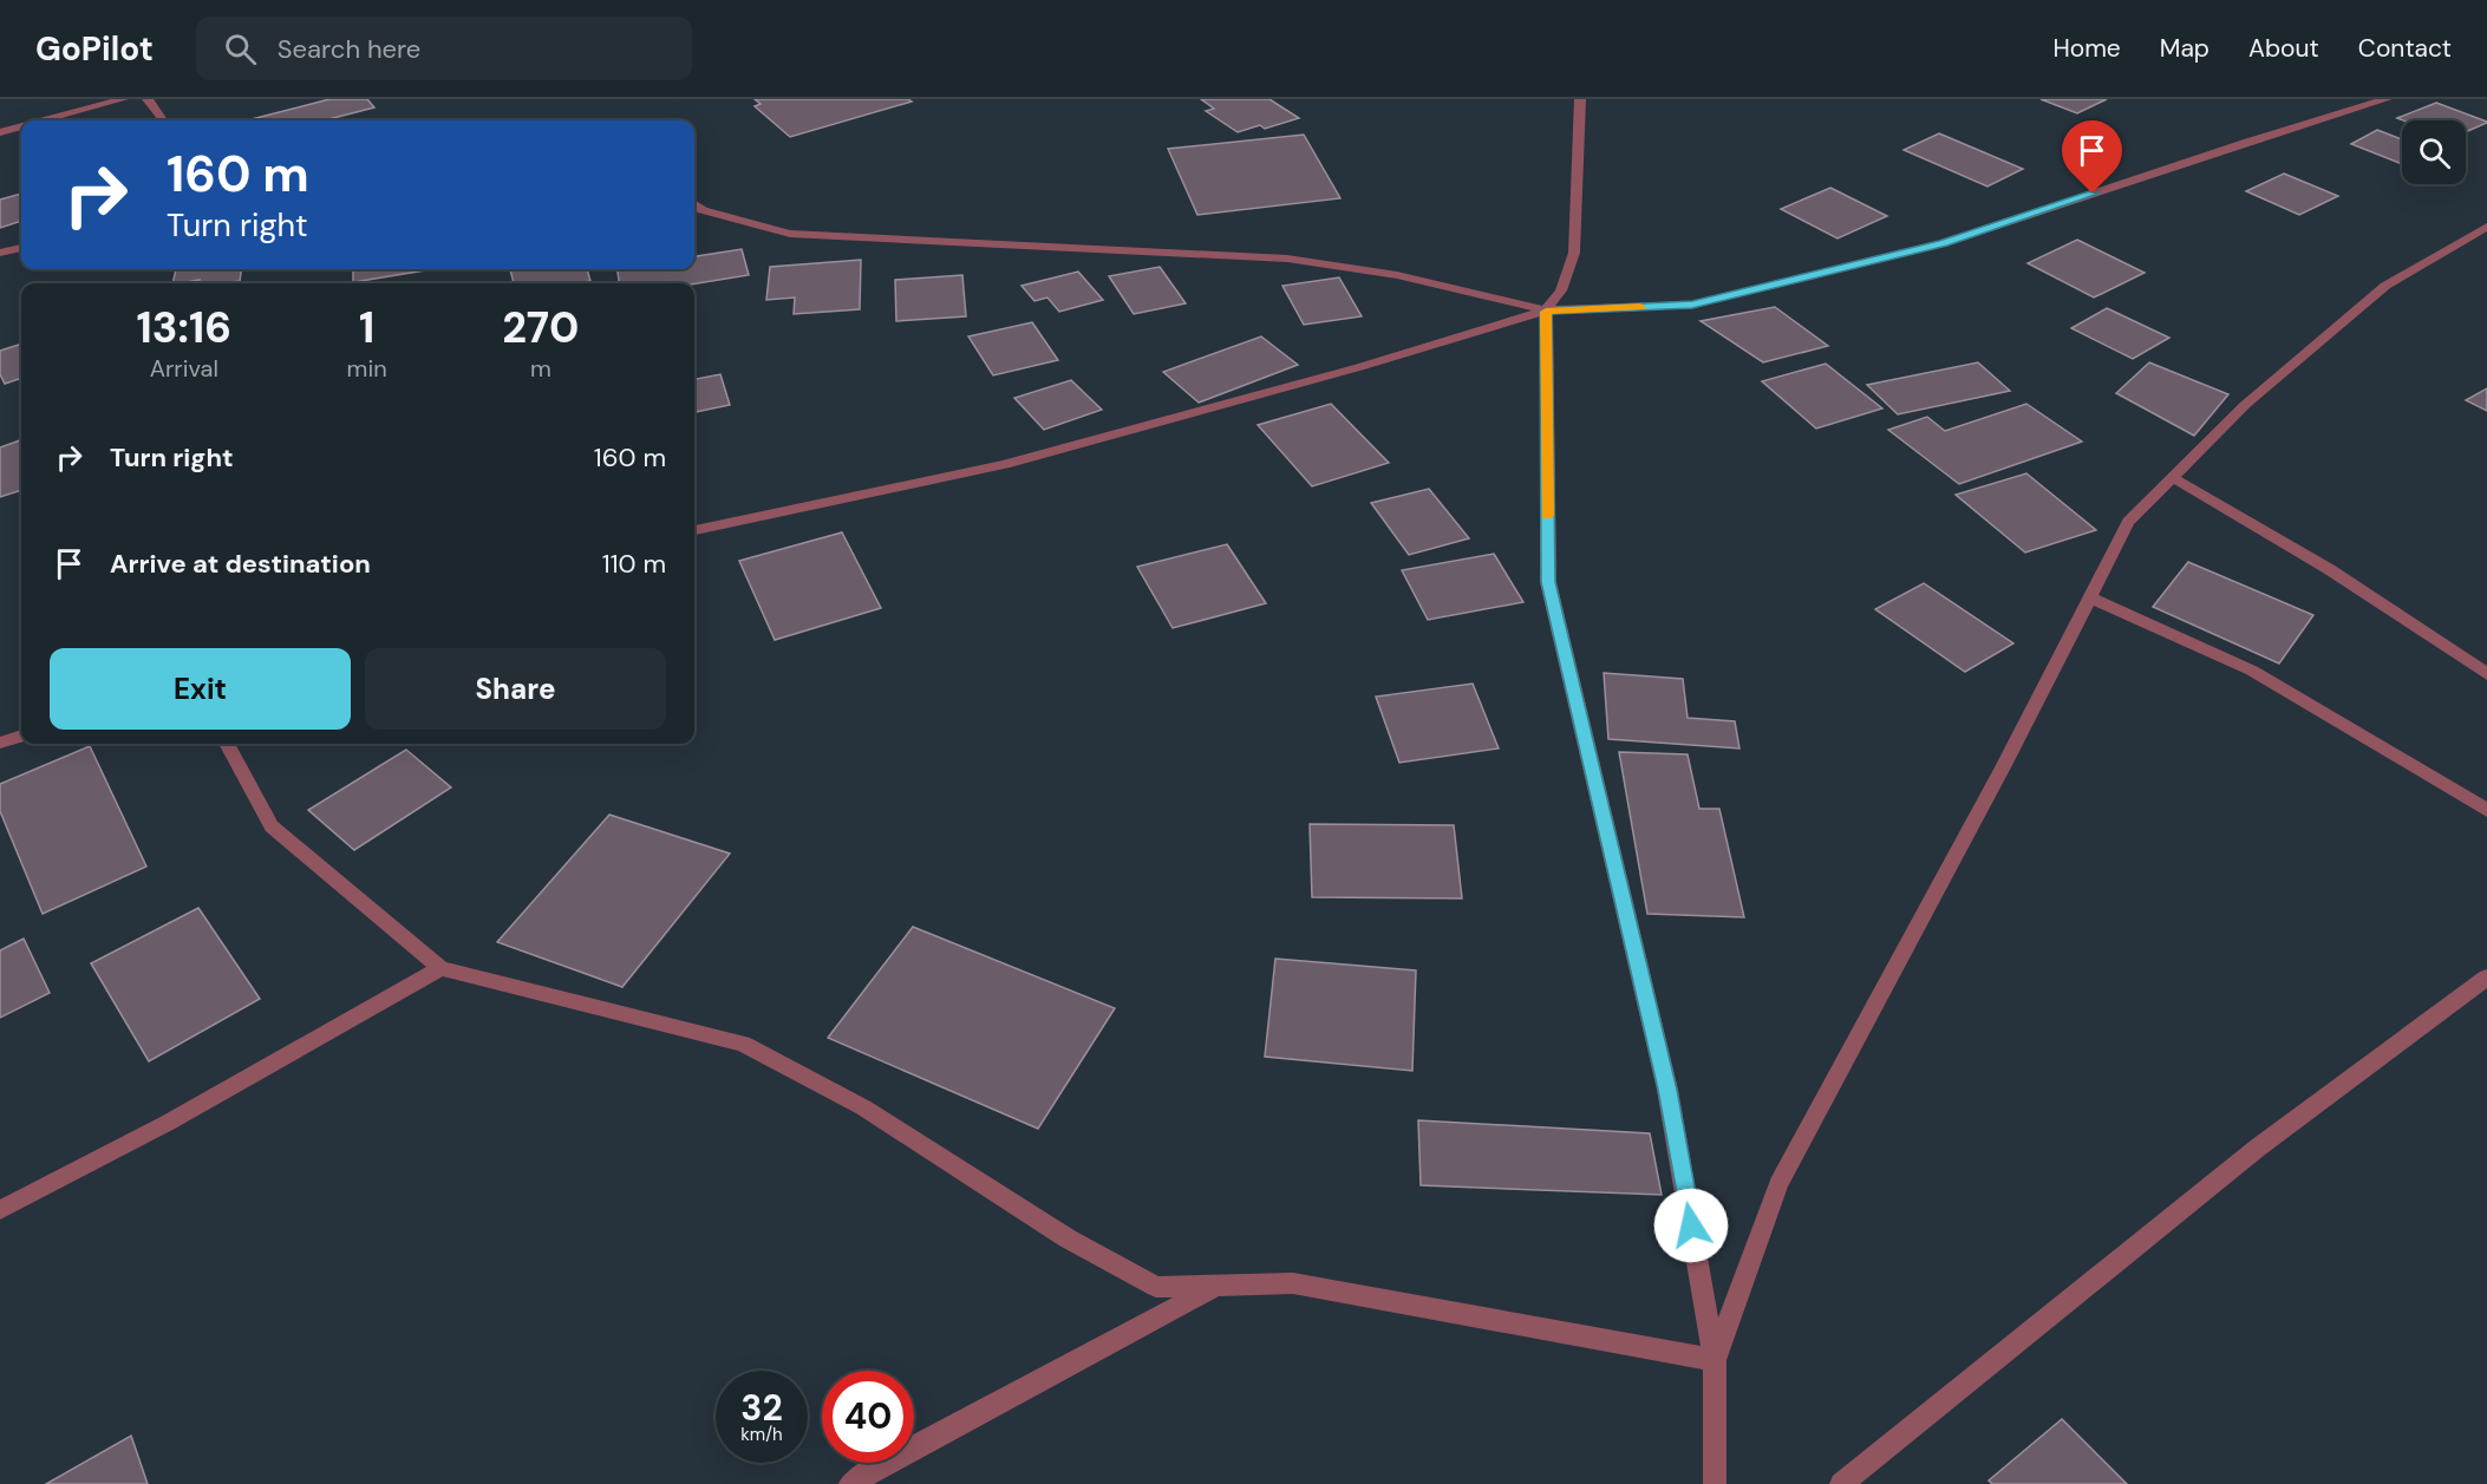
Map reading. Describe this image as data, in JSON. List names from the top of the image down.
{
  "page": {
    "header": "GoPilot",
    "search": "Search here",
    "nav": [
      "Home",
      "Map",
      "About",
      "Contact"
    ],
    "turn": ["160 m", "Turn right"],
    "eta": [
      "13:16",
      "Arrival",
      "1",
      "min",
      "270",
      "m"
    ],
    "list": [
      {
        "name": "Turn right",
        "value": "160 m"
      },
      {
        "name": "Arrive at destination",
        "value": "110 m"
      }
    ],
    "buttons": ["Exit", "Share"],
    "speed": "32 km/h",
    "limit": "40"
  }
}
